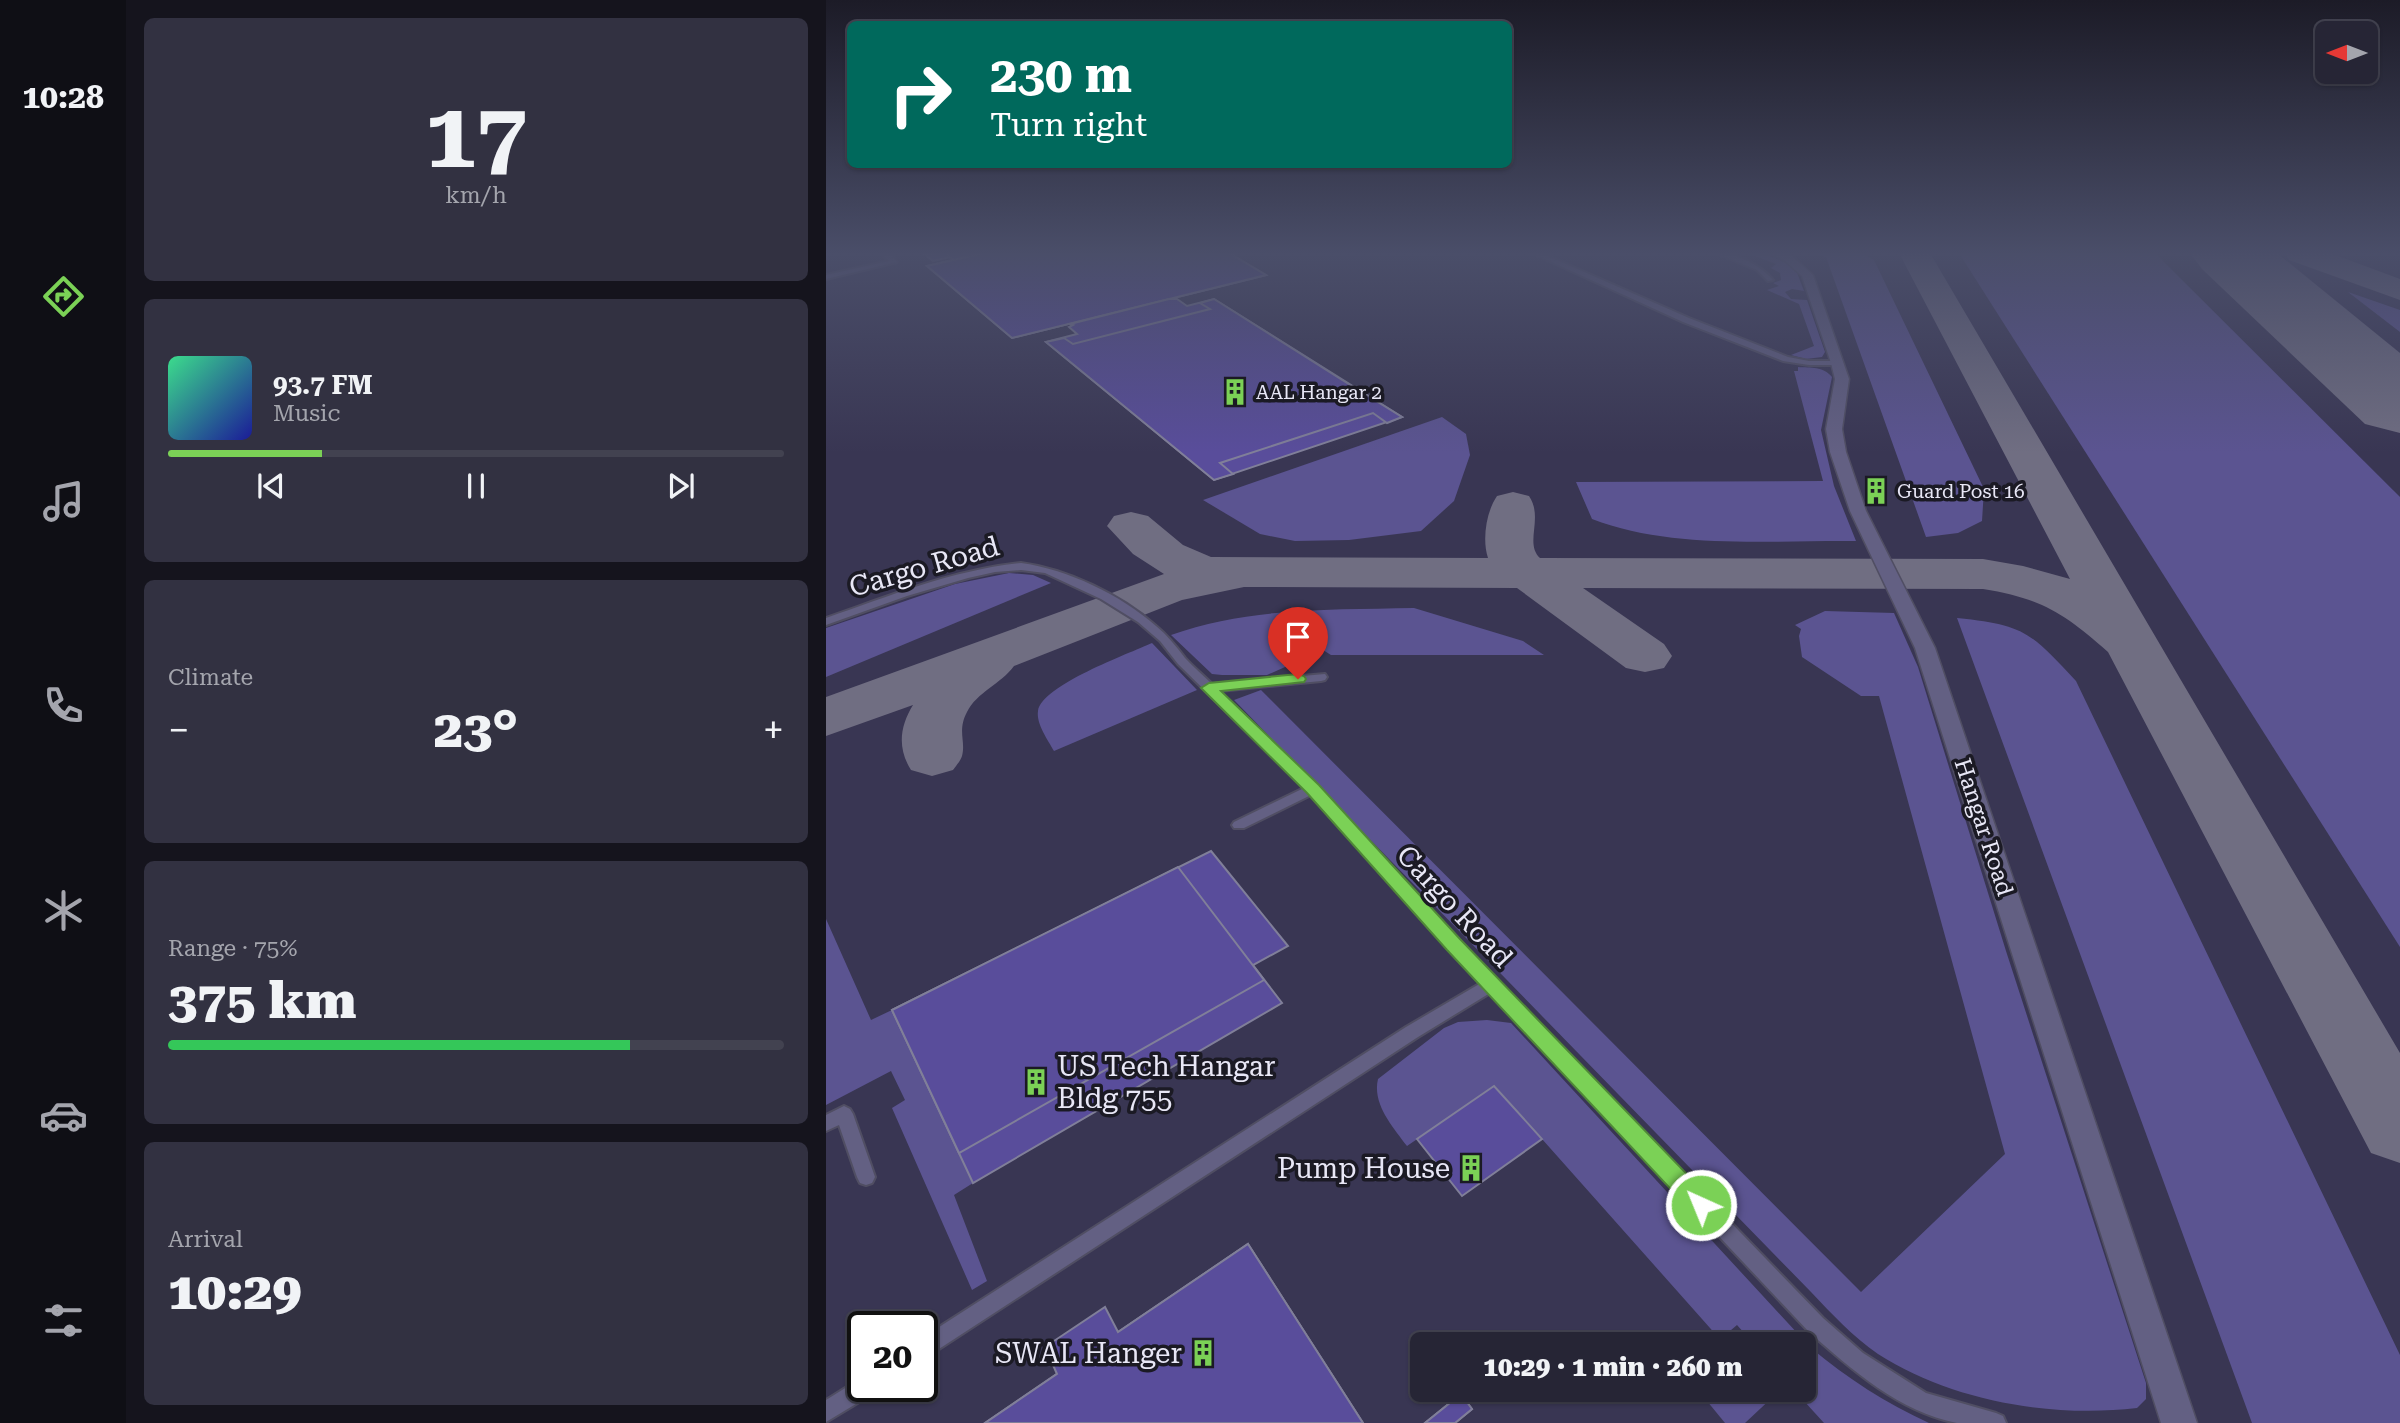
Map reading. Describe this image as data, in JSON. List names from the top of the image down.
{
  "streets": {
    "street": ["Hangar Road"],
    "lane": ["Cargo Road"]
  },
  "places": {
    "building": [
      "AAL Hangar 2",
      "Guard Post 16",
      "US Tech Hangar Bldg 755",
      "Pump House",
      "SWAL Hanger"
    ]
  },
  "north": "left",
  "page": {
    "tabs": "10:28",
    "tile": [
      ["17", "km/h"],
      "Climate",
      ["Range · 75%", "375 km"],
      ["Arrival", "10:29"]
    ],
    "turn": ["230 m", "Turn right"],
    "song": ["93.7 FM", "Music"],
    "heat": ["−", "23°", "+"],
    "limit": "20",
    "trip": "10:29 · 1 min · 260 m"
  }
}
